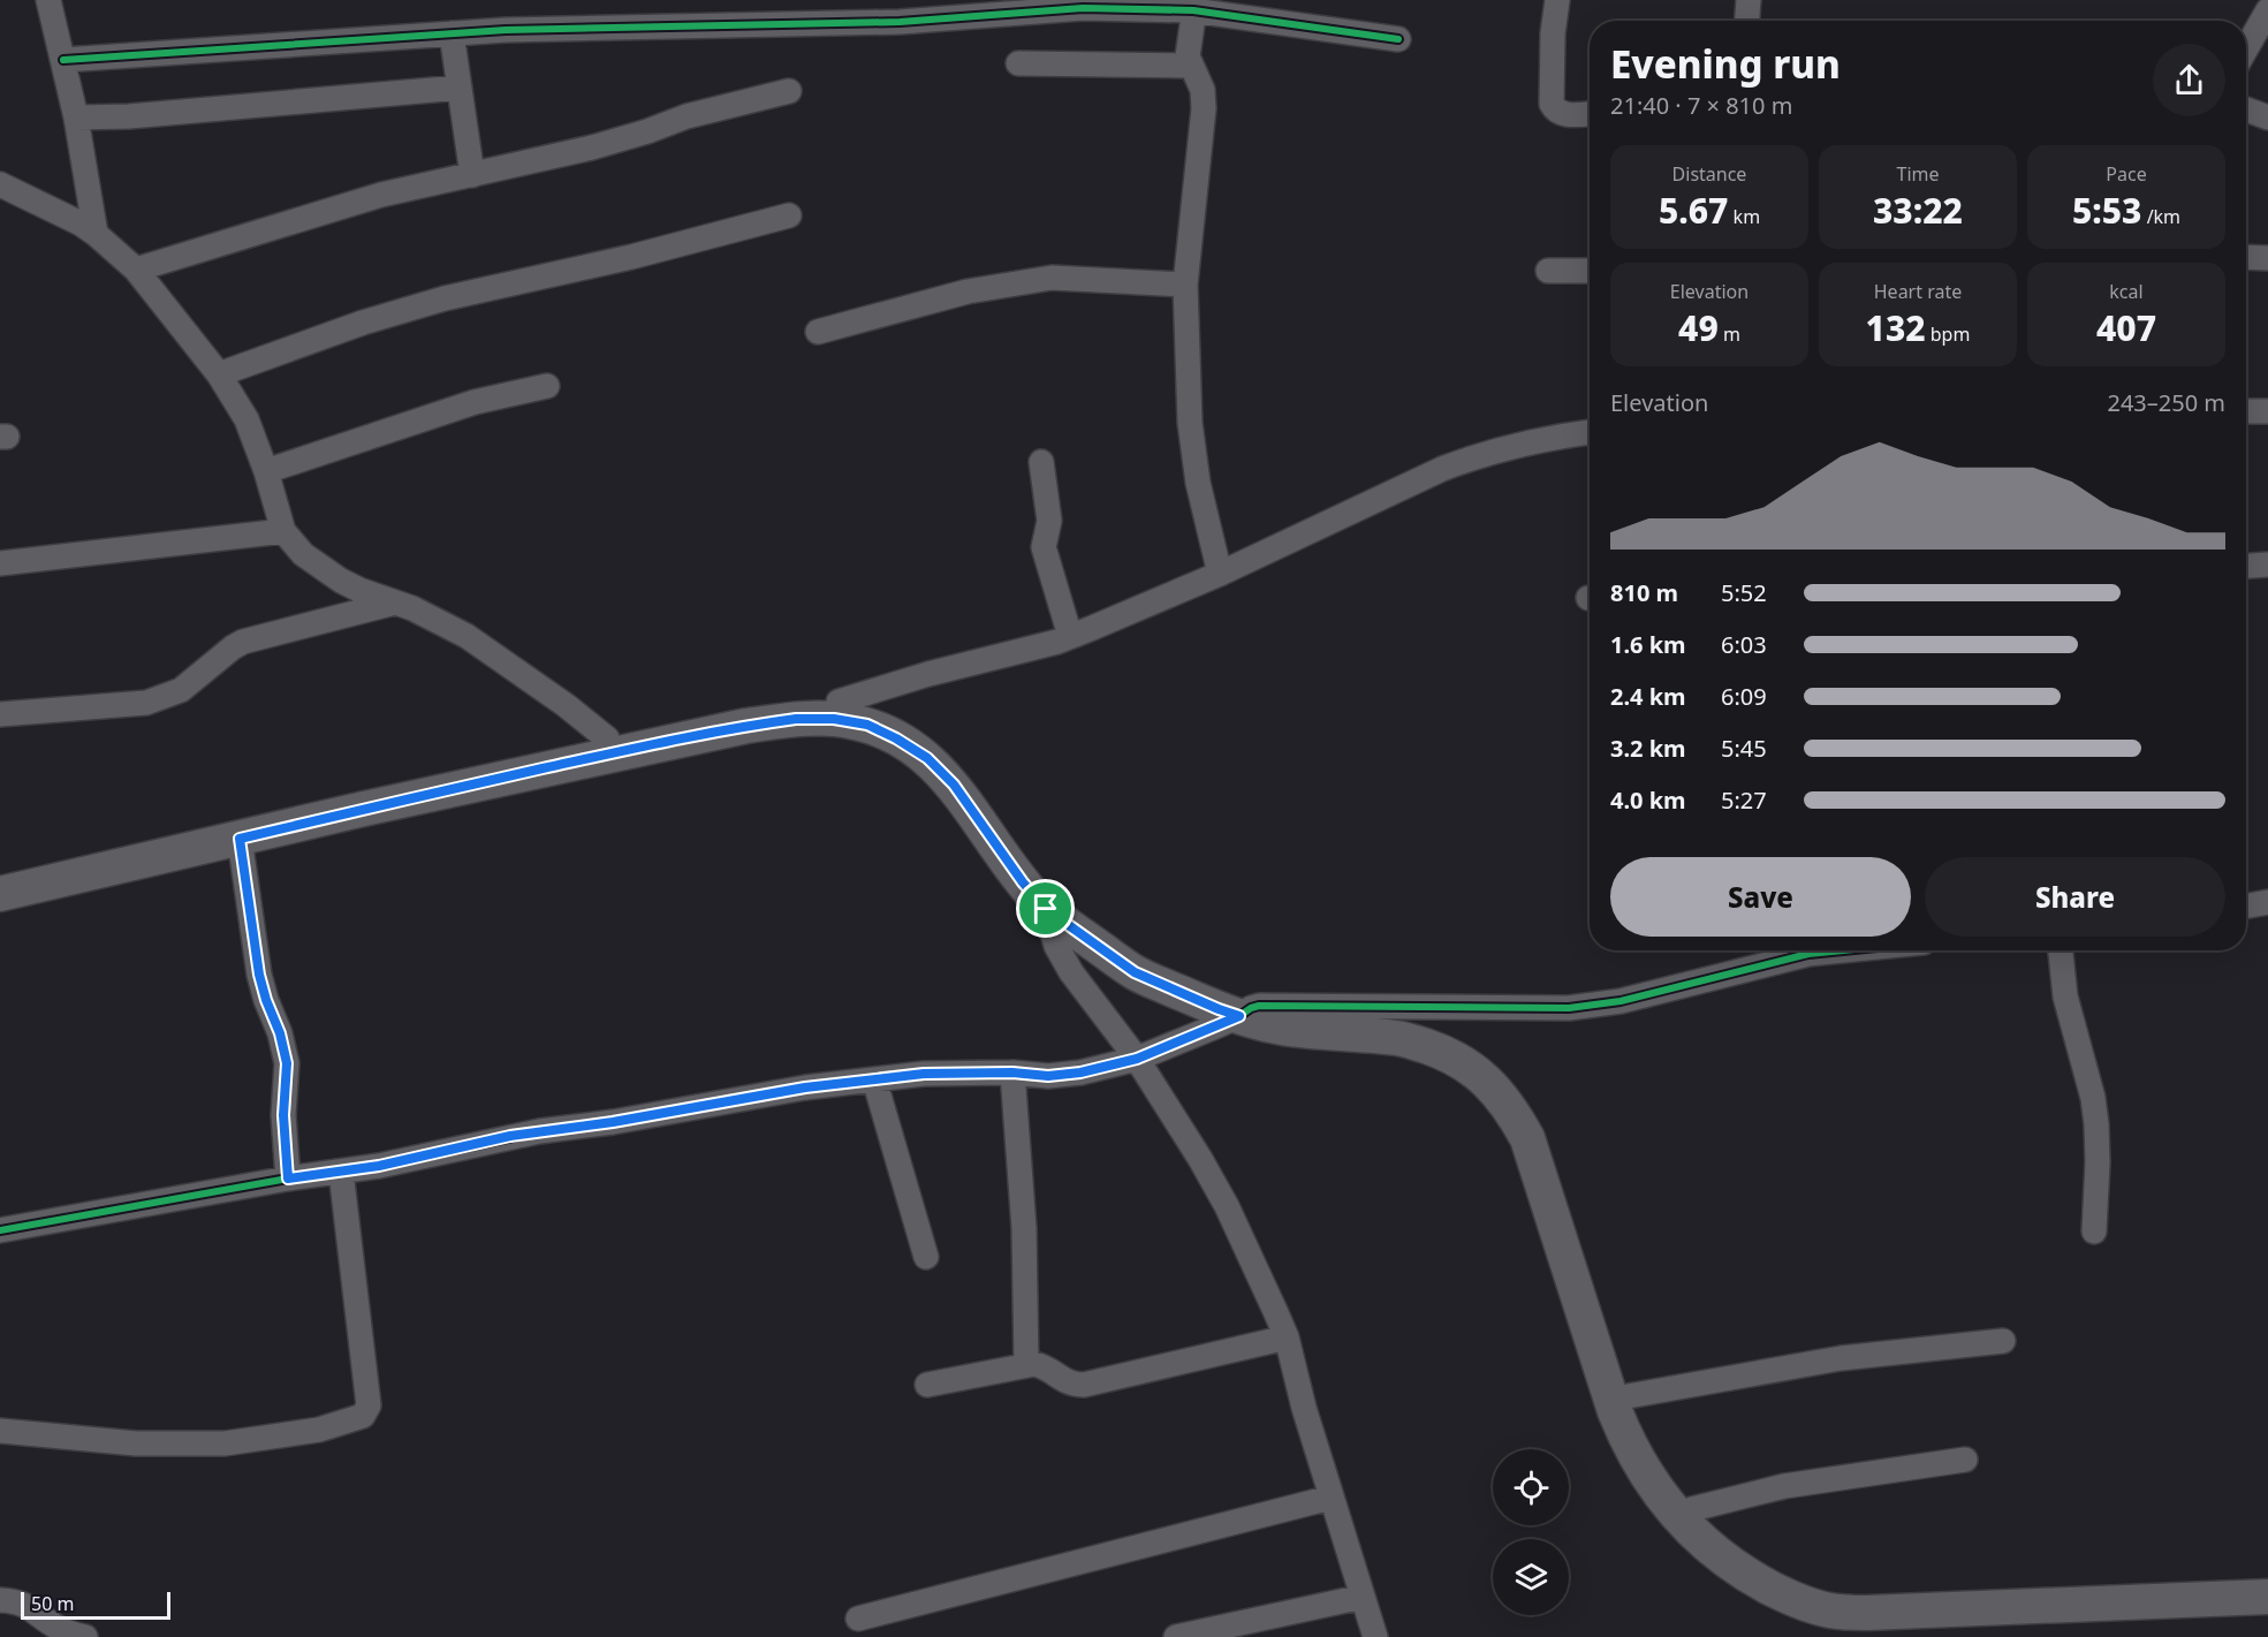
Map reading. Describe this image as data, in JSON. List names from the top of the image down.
{
  "scale_bar": "50 m",
  "page": {
    "heading": ["Evening run", "21:40 · 7 × 810 m"],
    "stats": [
      ["Distance", "5.67 km"],
      ["Time", "33:22"],
      ["Pace", "5:53 /km"],
      ["Elevation", "49 m"],
      ["Heart rate", "132 bpm"],
      ["kcal", "407"]
    ],
    "chart": ["Elevation", "243–250 m"],
    "list": [
      {
        "name": "810 m",
        "note": "5:52"
      },
      {
        "name": "1.6 km",
        "note": "6:03"
      },
      {
        "name": "2.4 km",
        "note": "6:09"
      },
      {
        "name": "3.2 km",
        "note": "5:45"
      },
      {
        "name": "4.0 km",
        "note": "5:27"
      }
    ],
    "buttons": ["Save", "Share"],
    "scale": "50 m"
  }
}
